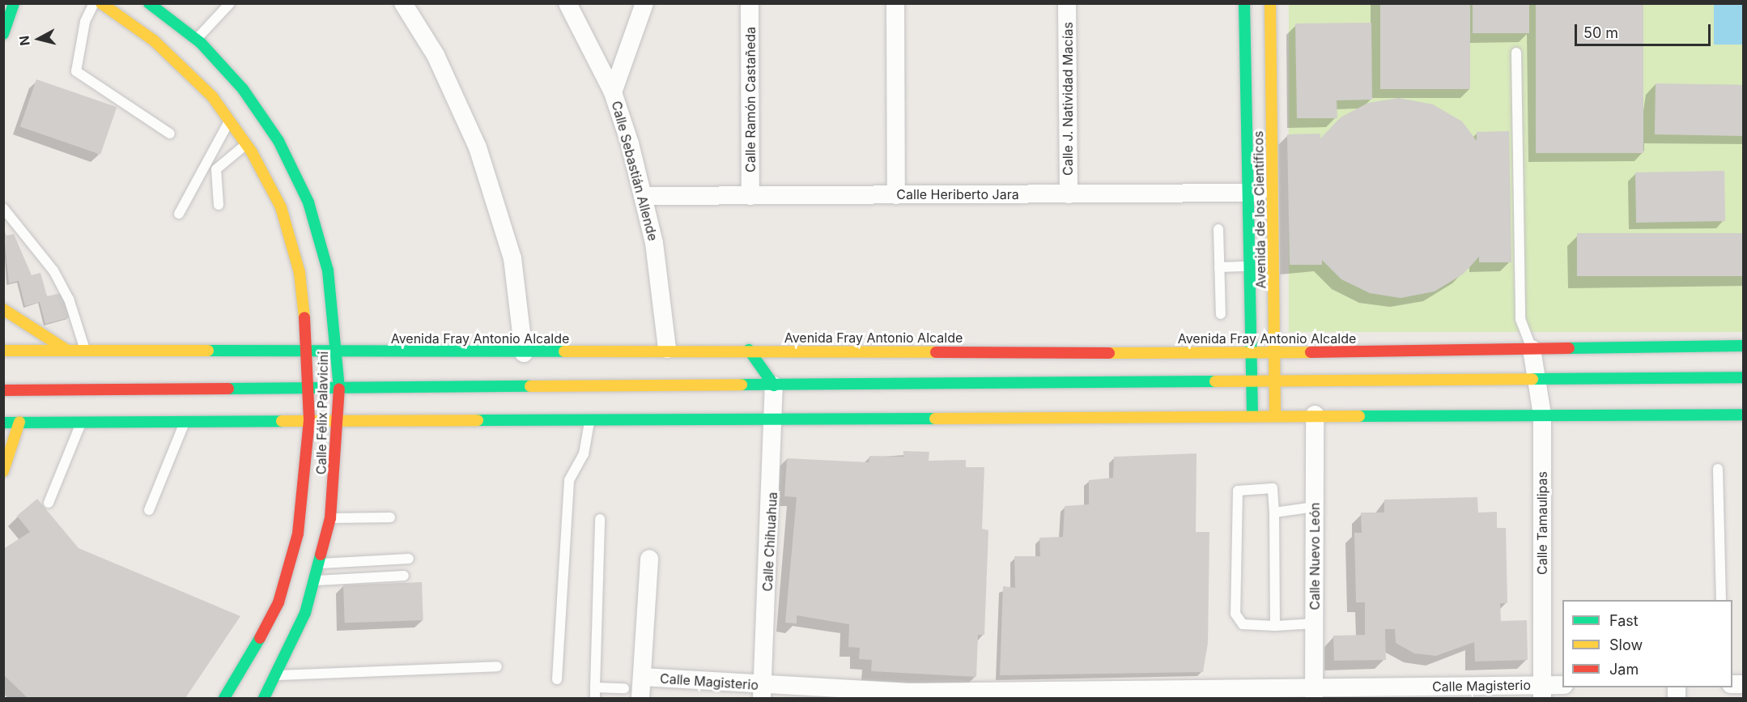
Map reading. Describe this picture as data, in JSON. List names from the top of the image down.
{
  "streets": {
    "street": [
      "Calle J. Natividad Macías",
      "Calle Ramón Castañeda",
      "Calle Sebastián Allende",
      "Calle Heriberto Jara",
      "Avenida de los Científicos",
      "Avenida Fray Antonio Alcalde",
      "Calle Félix Palavicini",
      "Calle Tamaulipas",
      "Calle Chihuahua",
      "Calle Nuevo León",
      "Calle Magisterio"
    ]
  },
  "crossings": [
    ["Calle J. Natividad Macías", "Calle Heriberto Jara"],
    ["Calle Ramón Castañeda", "Calle Heriberto Jara"],
    ["Calle Sebastián Allende", "Calle Heriberto Jara"],
    ["Calle Sebastián Allende", "Avenida Fray Antonio Alcalde"],
    ["Calle Heriberto Jara", "Avenida de los Científicos"],
    ["Avenida de los Científicos", "Avenida Fray Antonio Alcalde"],
    ["Avenida Fray Antonio Alcalde", "Calle Félix Palavicini"],
    ["Avenida Fray Antonio Alcalde", "Calle Tamaulipas"],
    ["Calle Tamaulipas", "Calle Magisterio"],
    ["Calle Chihuahua", "Calle Magisterio"],
    ["Calle Nuevo León", "Calle Magisterio"]
  ],
  "legend": ["Fast", "Slow", "Jam"],
  "scale_bar": "50 m",
  "north": "left"
}
